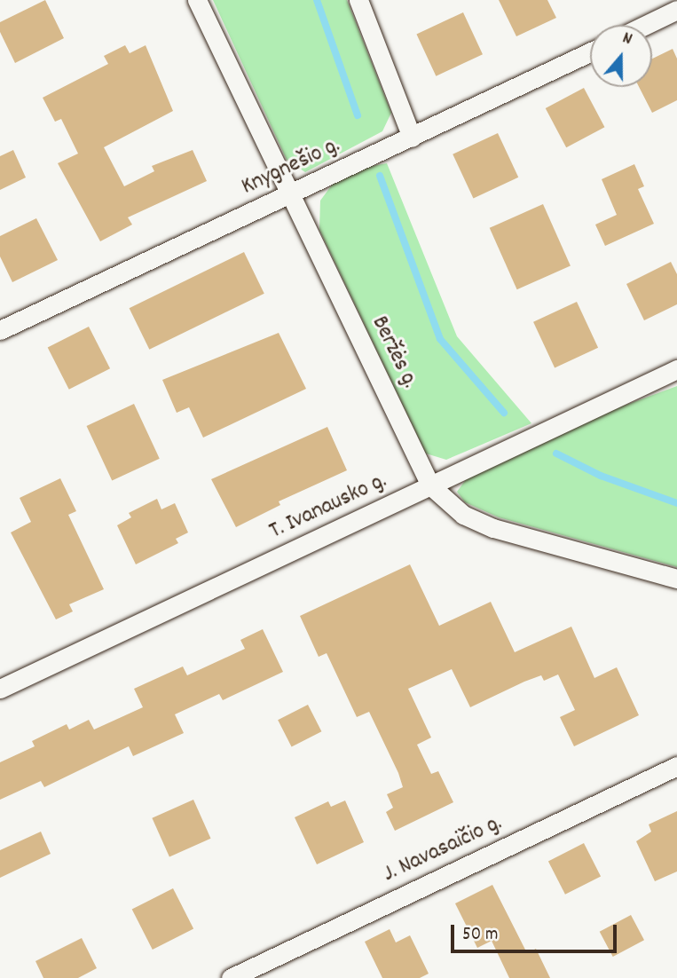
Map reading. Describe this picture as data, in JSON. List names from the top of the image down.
{
  "streets": {
    "street": [
      "Knygnešio g.",
      "Beržės g.",
      "T. Ivanausko g.",
      "J. Navasaičio g."
    ]
  },
  "crossings": [
    ["Knygnešio g.", "Beržės g."],
    ["Beržės g.", "T. Ivanausko g."]
  ],
  "scale_bar": "50 m",
  "north": "top"
}
